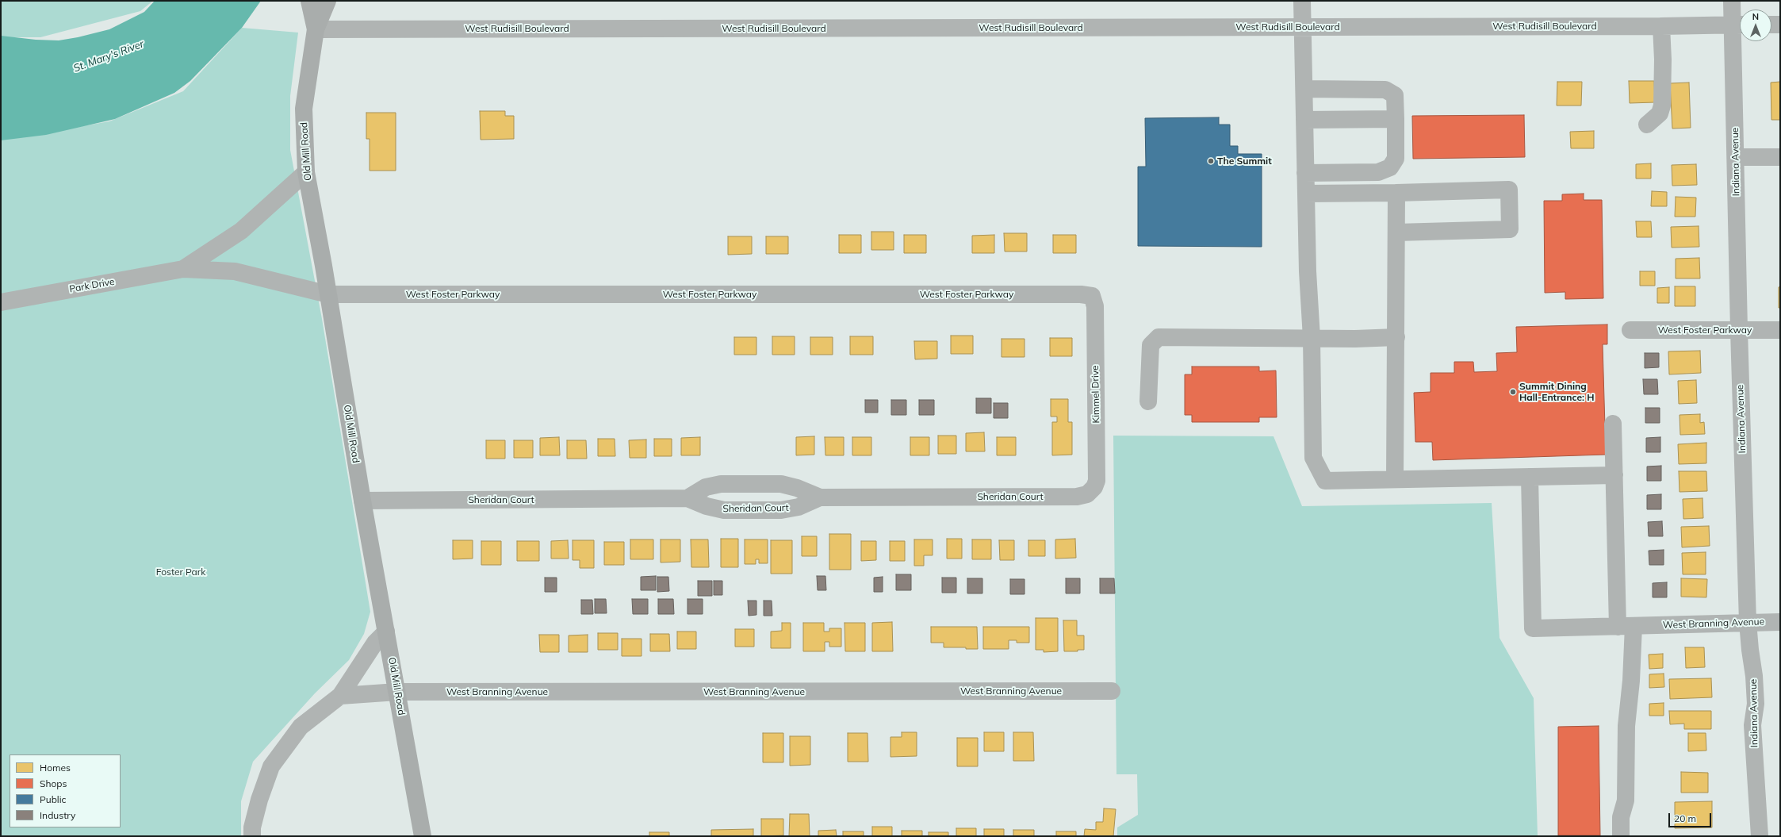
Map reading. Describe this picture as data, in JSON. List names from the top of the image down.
{
  "streets": {
    "main road": ["Old Mill Road"],
    "street": [
      "West Rudisill Boulevard",
      "Indiana Avenue",
      "Park Drive",
      "West Foster Parkway",
      "Kimmel Drive",
      "Sheridan Court",
      "West Branning Avenue"
    ]
  },
  "crossings": [
    ["West Rudisill Boulevard", "Old Mill Road"],
    ["West Rudisill Boulevard", "Indiana Avenue"],
    ["Old Mill Road", "Park Drive"],
    ["Old Mill Road", "West Foster Parkway"],
    ["Old Mill Road", "Sheridan Court"],
    ["Old Mill Road", "West Branning Avenue"],
    ["Indiana Avenue", "West Foster Parkway"],
    ["Indiana Avenue", "West Branning Avenue"],
    ["Park Drive", "West Foster Parkway"],
    ["West Foster Parkway", "Kimmel Drive"],
    ["Kimmel Drive", "Sheridan Court"]
  ],
  "water": ["St. Mary's River"],
  "parks": ["Foster Park"],
  "places": ["The Summit", "Summit Dining Hall-Entrance: H"],
  "legend": [
    "Homes",
    "Shops",
    "Public",
    "Industry"
  ],
  "scale_bar": "20 m",
  "north": "top"
}
